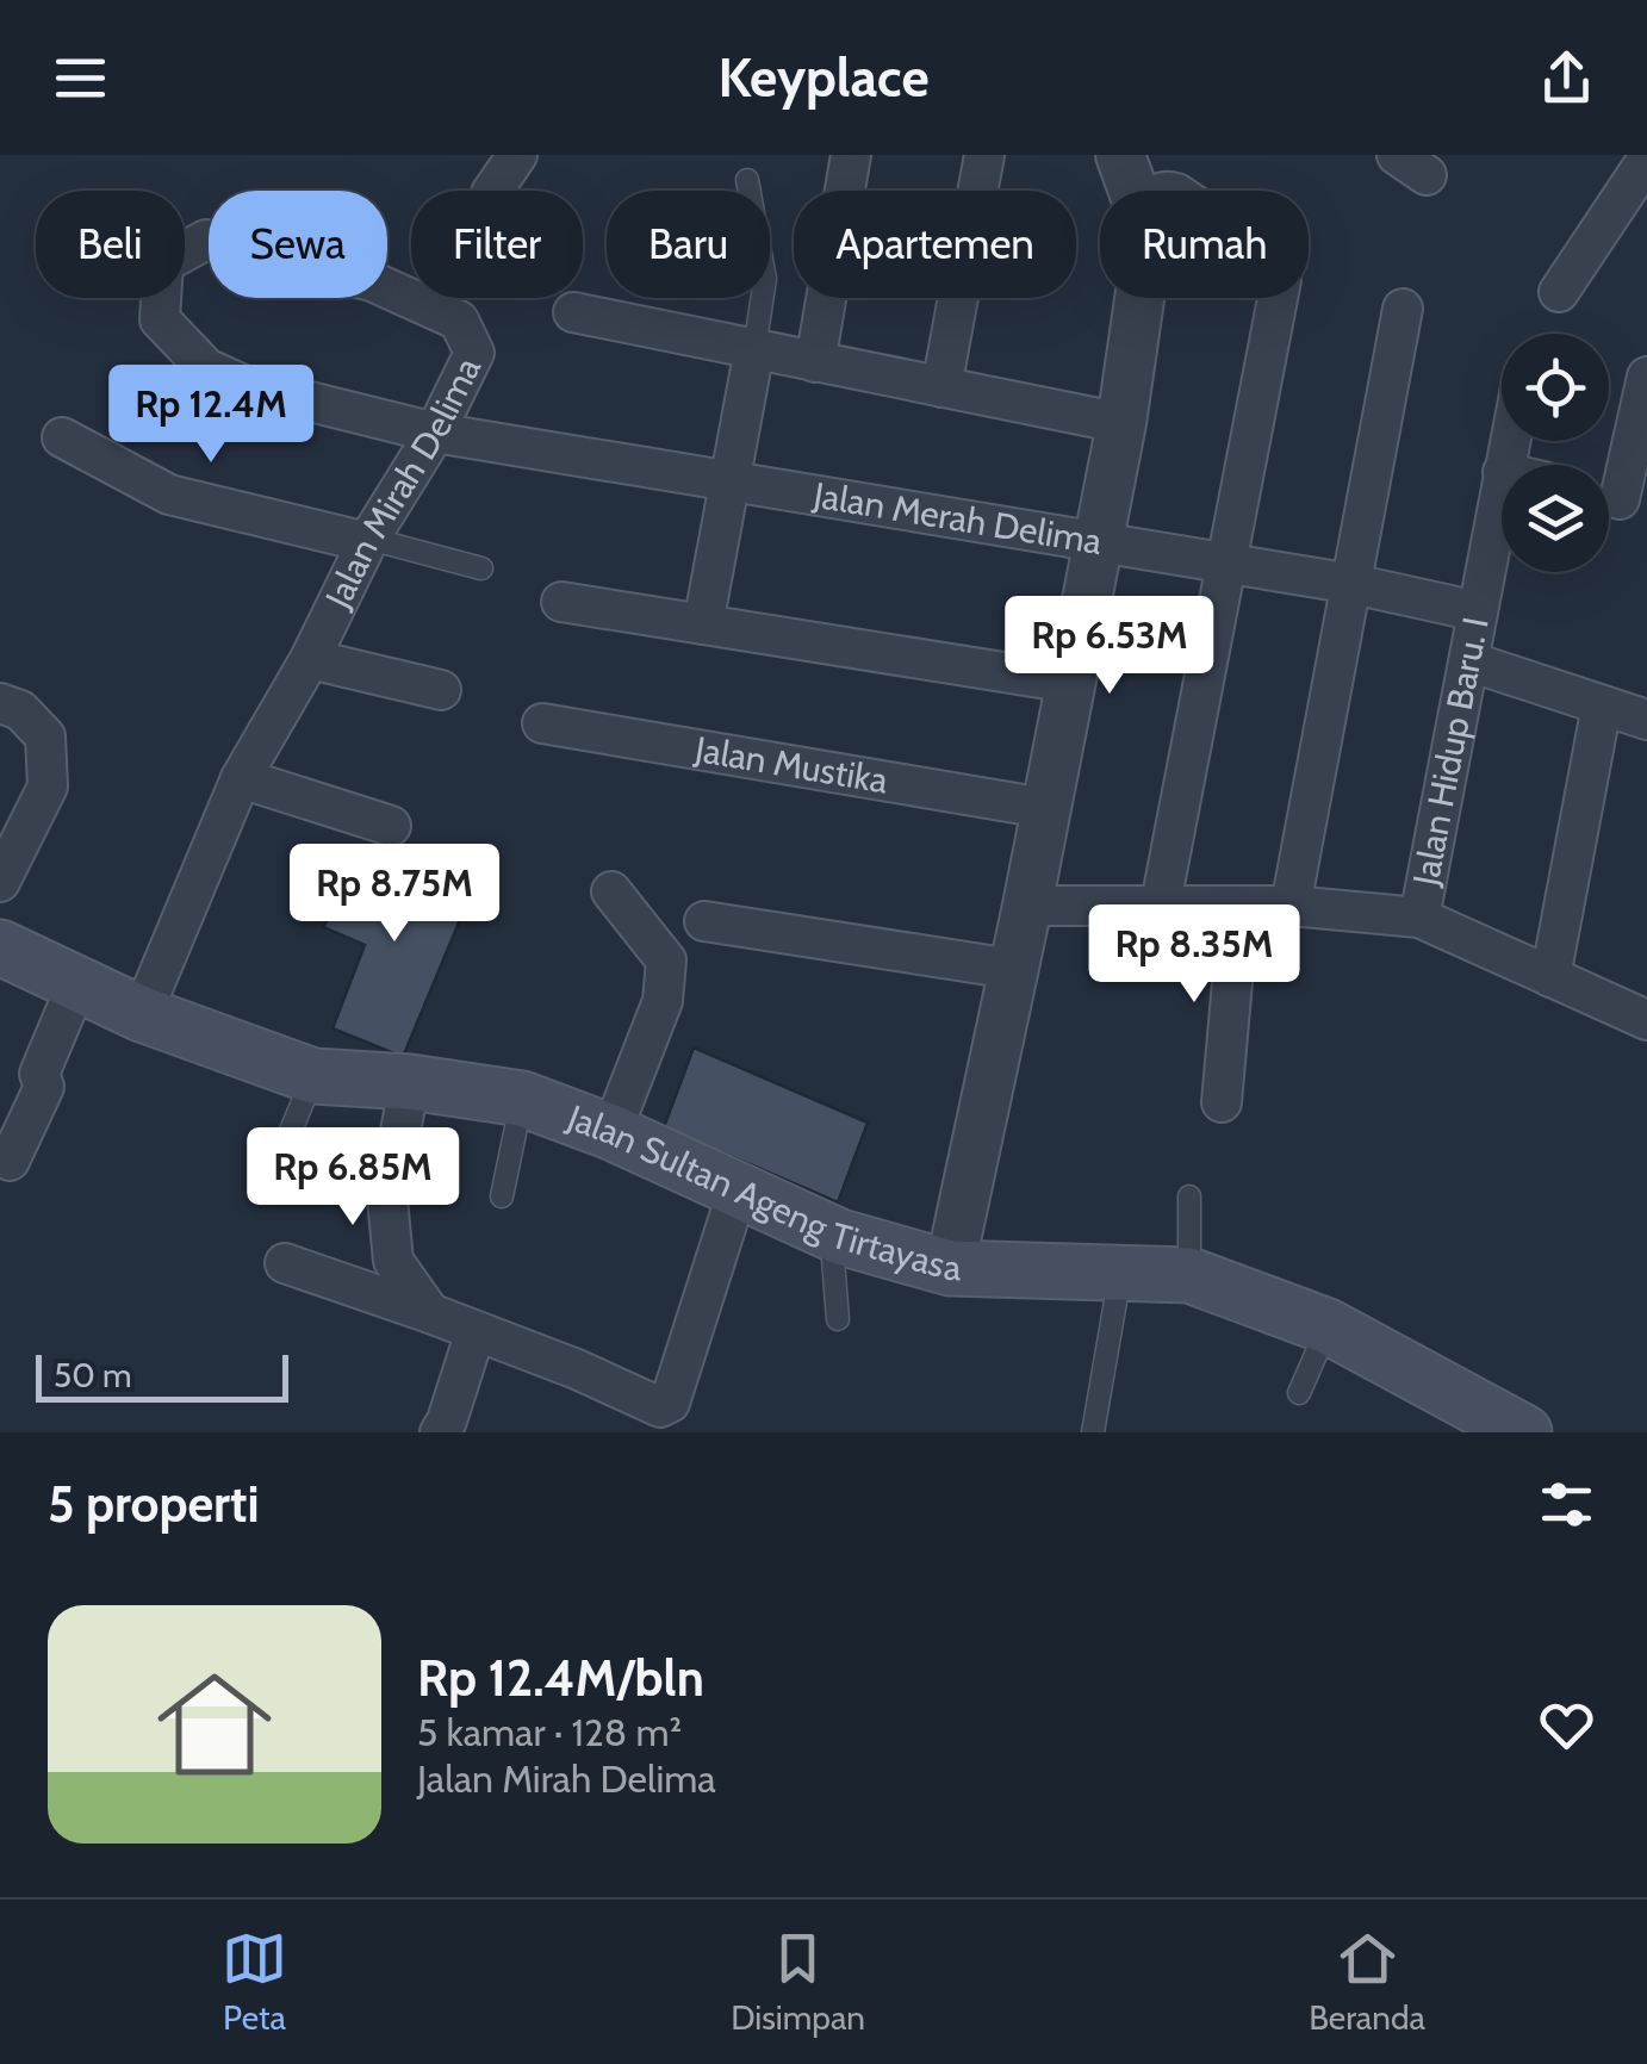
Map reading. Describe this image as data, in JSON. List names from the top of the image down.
{
  "streets": {
    "main road": ["Jalan Sultan Ageng Tirtayasa"],
    "street": [
      "Jalan Mirah Delima",
      "Jalan Merah Delima",
      "Jalan Hidup Baru. I",
      "Jalan Mustika"
    ]
  },
  "crossings": [
    ["Jalan Mirah Delima", "Jalan Merah Delima"],
    ["Jalan Mirah Delima", "Jalan Sultan Ageng Tirtayasa"],
    ["Jalan Merah Delima", "Jalan Hidup Baru. I"]
  ],
  "scale_bar": "50 m",
  "page": {
    "header": "Keyplace",
    "chip": [
      "Beli",
      "Sewa",
      "Filter",
      "Baru",
      "Apartemen",
      "Rumah"
    ],
    "price": [
      "Rp 12.4M",
      "Rp 6.53M",
      "Rp 8.75M",
      "Rp 8.35M",
      "Rp 6.85M"
    ],
    "scale": "50 m",
    "heading": "5 properti",
    "list": [
      {
        "name": "Rp 12.4M/bln",
        "note": "5 kamar · 128 m² · Jalan Mirah Delima"
      }
    ],
    "tabs": ["Peta", "Disimpan", "Beranda"]
  }
}
